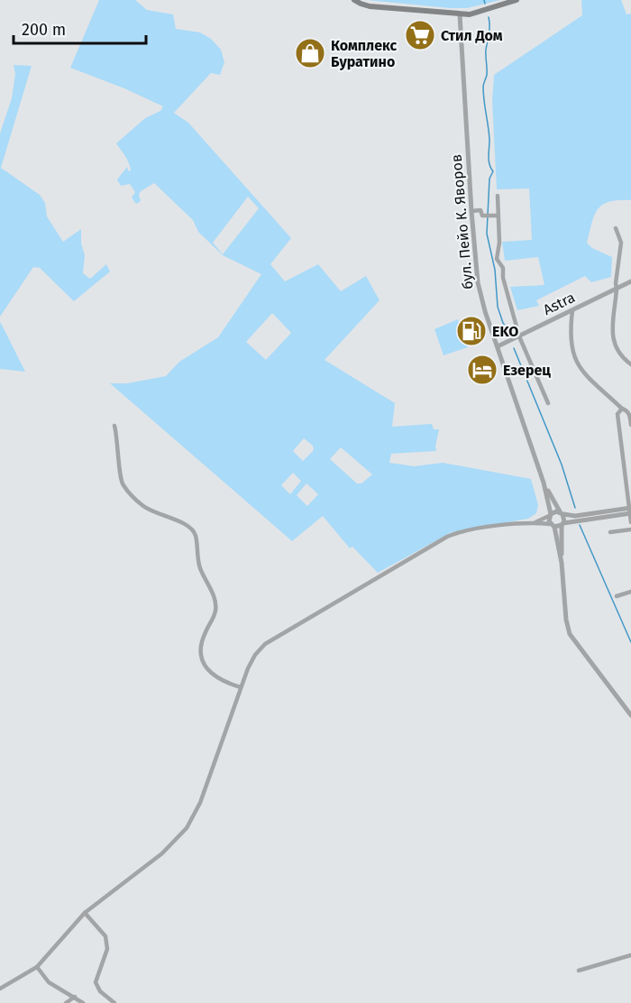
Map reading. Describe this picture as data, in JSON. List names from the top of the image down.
{
  "streets": {
    "street": ["бул. Пейо К. Яворов", "Astra"]
  },
  "crossings": [
    ["бул. Пейо К. Яворов", "Astra"]
  ],
  "places": {
    "supermarket": ["Стил Дом"],
    "shop": ["Комплекс Буратино"],
    "fuel station": ["EKO"],
    "hotel": ["Езерец"]
  },
  "scale_bar": "200 m"
}
